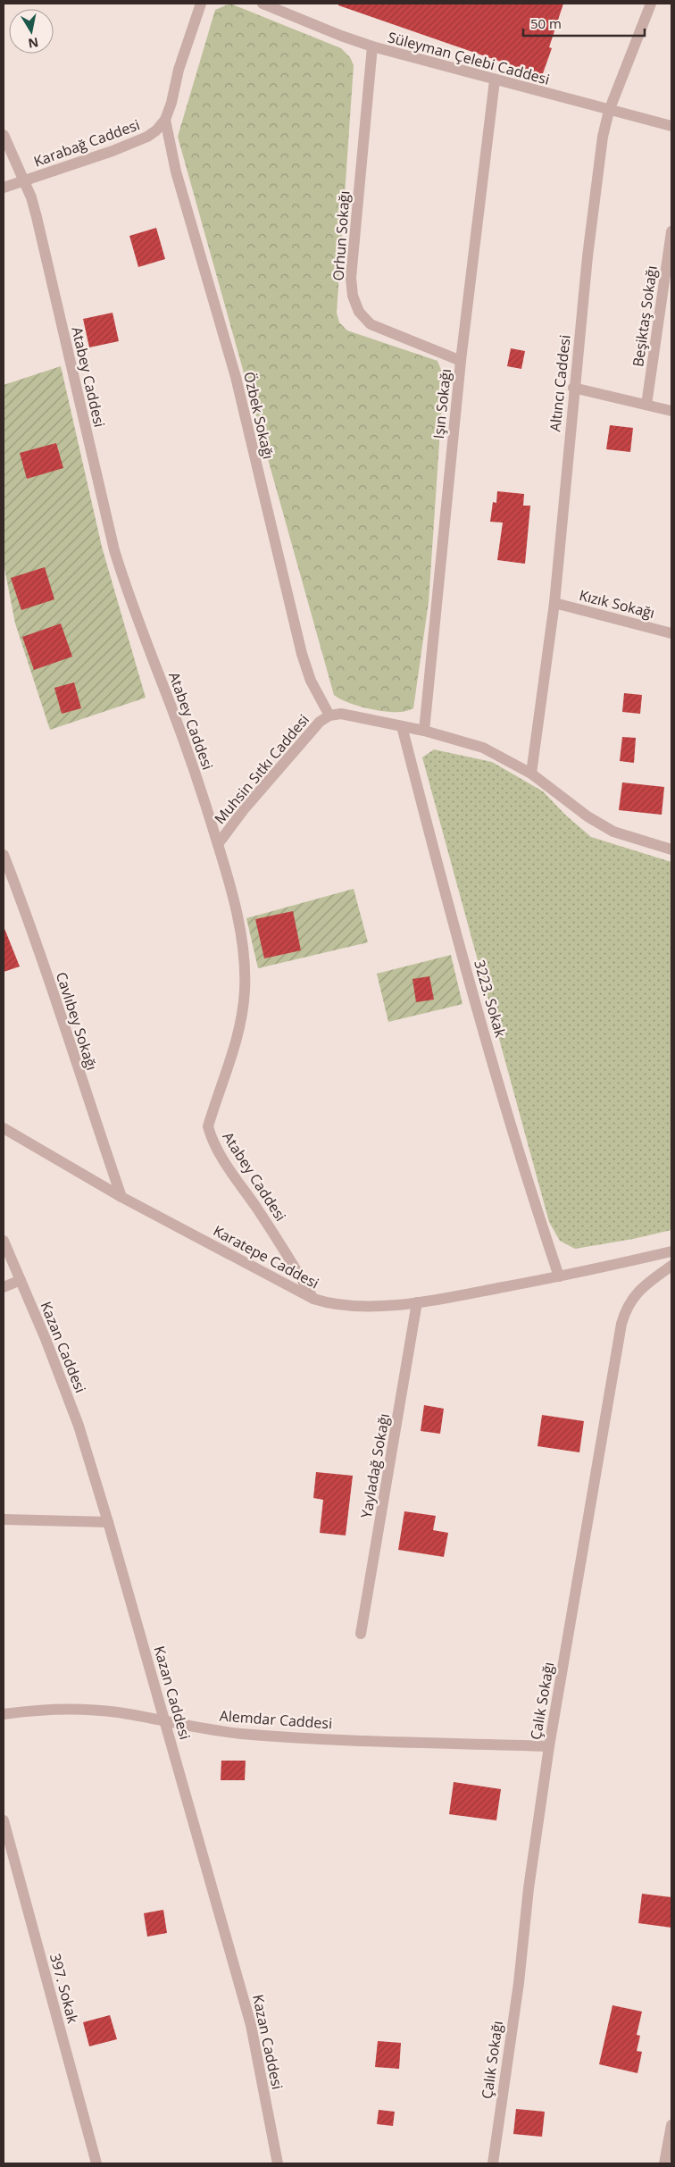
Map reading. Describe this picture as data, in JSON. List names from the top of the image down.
{
  "streets": {
    "street": [
      "Süleyman Çelebi Caddesi",
      "Karabağ Caddesi",
      "Orhun Sokağı",
      "Beşiktaş Sokağı",
      "Atabey Caddesi",
      "Altıncı Caddesi",
      "Işın Sokağı",
      "Özbek Sokağı",
      "Kızık Sokağı",
      "Muhsin Sıtkı Caddesi",
      "3223. Sokak",
      "Cavlıbey Sokağı",
      "Karatepe Caddesi",
      "Kazan Caddesi",
      "Yayladağ Sokağı",
      "Çalık Sokağı",
      "Alemdar Caddesi",
      "397. Sokak"
    ]
  },
  "crossings": [
    ["Süleyman Çelebi Caddesi", "Orhun Sokağı"],
    ["Süleyman Çelebi Caddesi", "Altıncı Caddesi"],
    ["Süleyman Çelebi Caddesi", "Işın Sokağı"],
    ["Karabağ Caddesi", "Atabey Caddesi"],
    ["Karabağ Caddesi", "Özbek Sokağı"],
    ["Orhun Sokağı", "Işın Sokağı"],
    ["Atabey Caddesi", "Muhsin Sıtkı Caddesi"],
    ["Atabey Caddesi", "Karatepe Caddesi"],
    ["Altıncı Caddesi", "Kızık Sokağı"],
    ["Altıncı Caddesi", "Muhsin Sıtkı Caddesi"],
    ["Işın Sokağı", "Muhsin Sıtkı Caddesi"],
    ["Özbek Sokağı", "Muhsin Sıtkı Caddesi"],
    ["Muhsin Sıtkı Caddesi", "3223. Sokak"],
    ["3223. Sokak", "Karatepe Caddesi"],
    ["Cavlıbey Sokağı", "Karatepe Caddesi"],
    ["Karatepe Caddesi", "Yayladağ Sokağı"],
    ["Kazan Caddesi", "Alemdar Caddesi"],
    ["Çalık Sokağı", "Alemdar Caddesi"]
  ],
  "scale_bar": "50 m",
  "north": "bottom"
}
